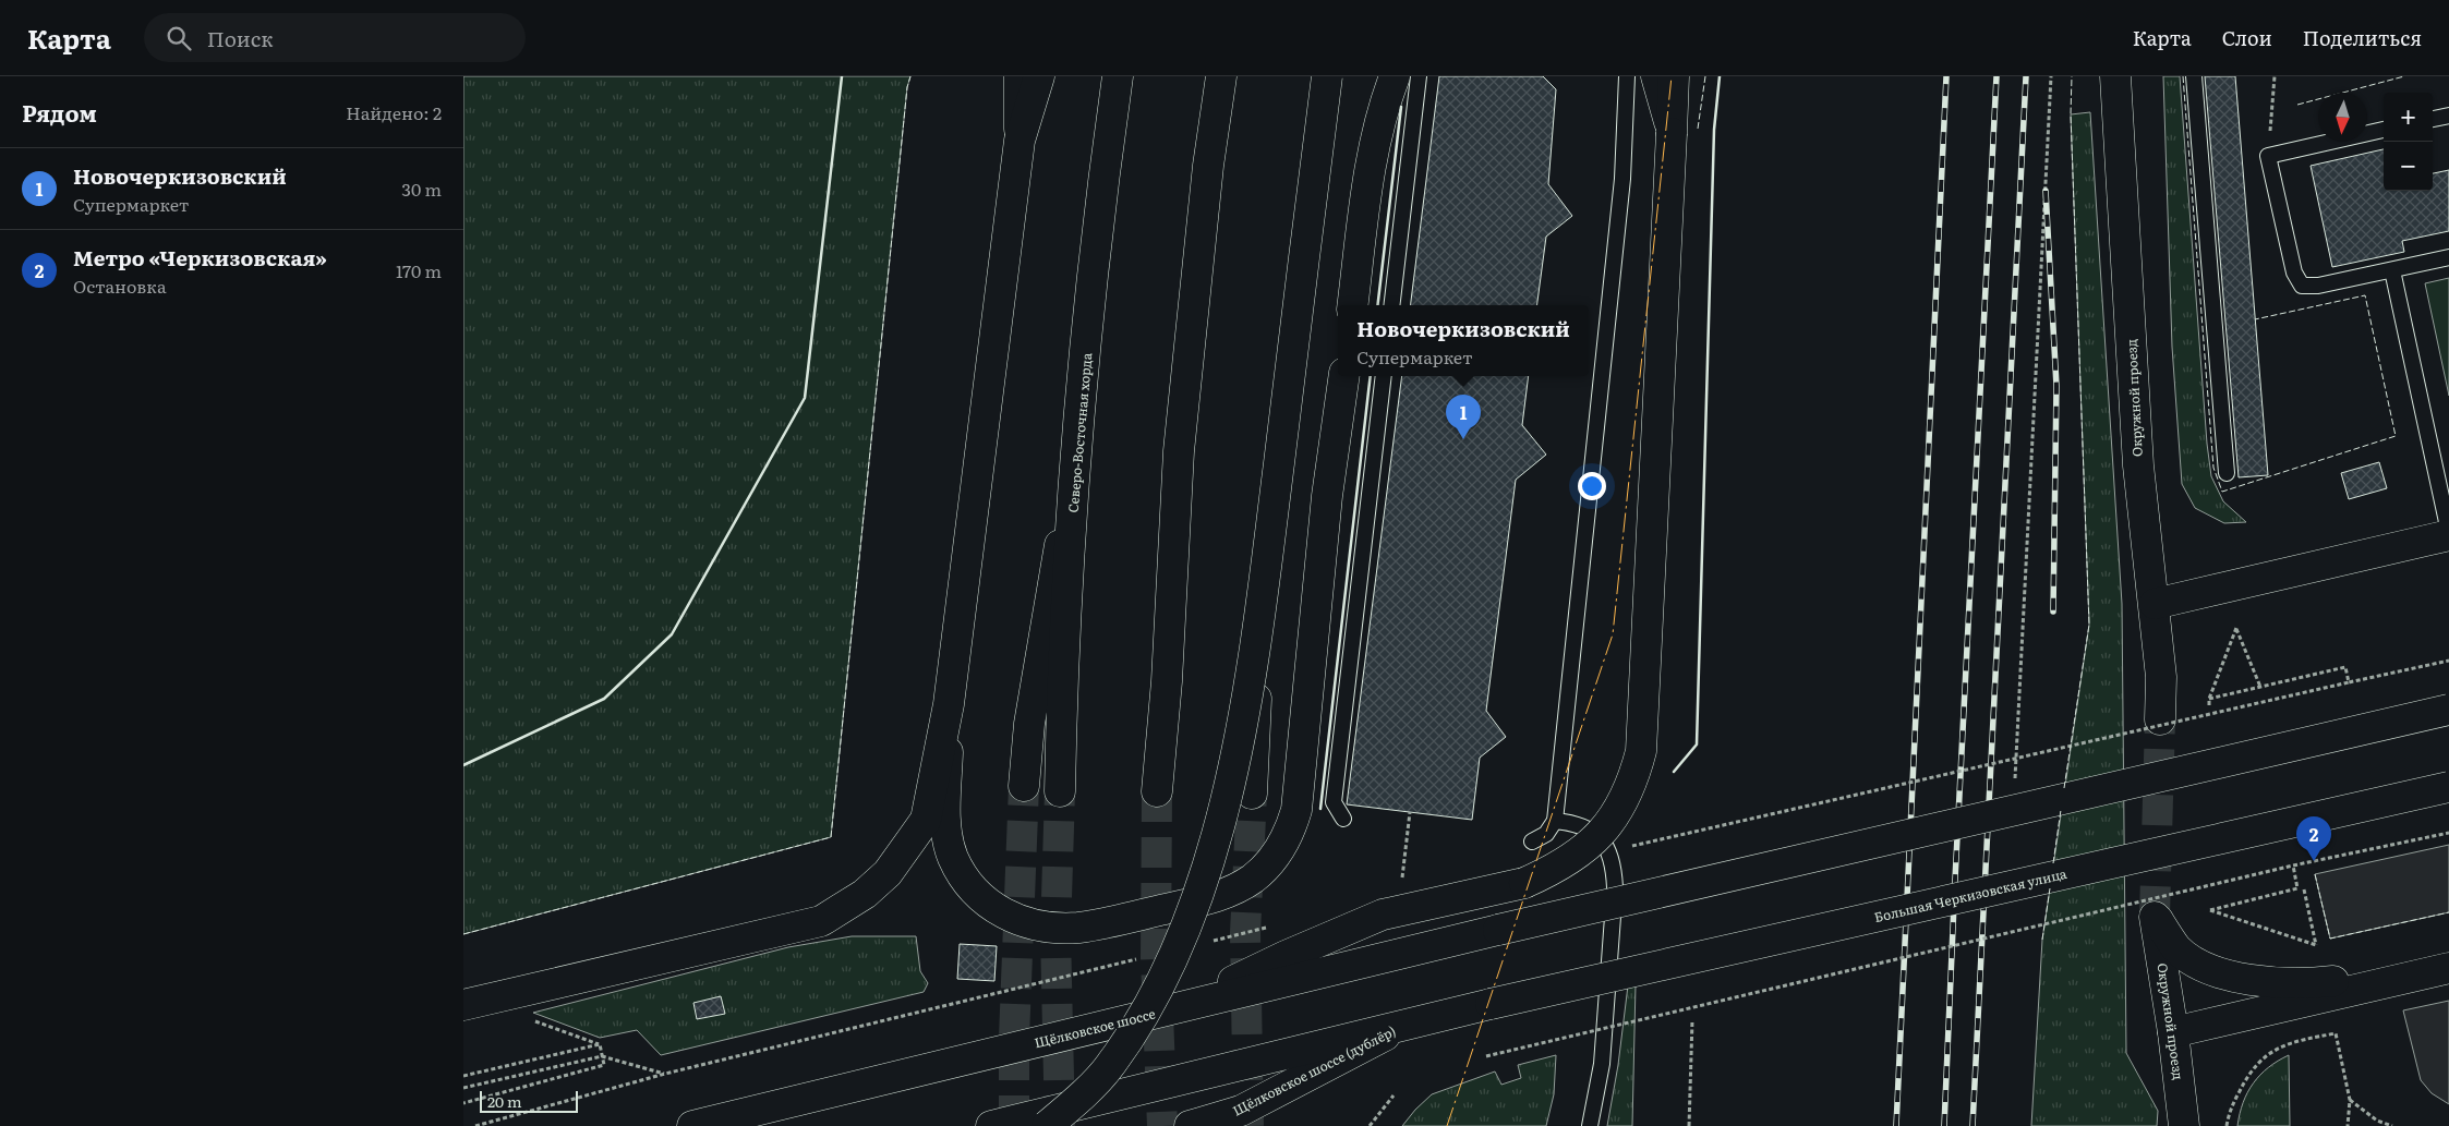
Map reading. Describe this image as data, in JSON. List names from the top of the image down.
{
  "streets": {
    "main road": [
      "Окружной проезд",
      "Северо-Восточная хорда",
      "Большая Черкизовская улица",
      "Щёлковское шоссе",
      "Щёлковское шоссе (дублёр)"
    ]
  },
  "crossings": [
    ["Большая Черкизовская улица", "Щёлковское шоссе (дублёр)"]
  ],
  "scale_bar": "20 m",
  "north": "bottom",
  "page": {
    "header": "Карта",
    "search": "Поиск",
    "nav": ["Карта", "Слои", "Поделиться"],
    "heading": ["Рядом", "Найдено: 2"],
    "map_buttons": ["+", "−"],
    "list": [
      {
        "mark": "1",
        "name": "Новочеркизовский",
        "note": "Супермаркет",
        "value": "30 m"
      },
      {
        "mark": "2",
        "name": "Метро «Черкизовская»",
        "note": "Остановка",
        "value": "170 m"
      }
    ],
    "popup": ["Новочеркизовский", "Супермаркет"],
    "pins": ["1", "2"],
    "scale": "20 m"
  }
}
